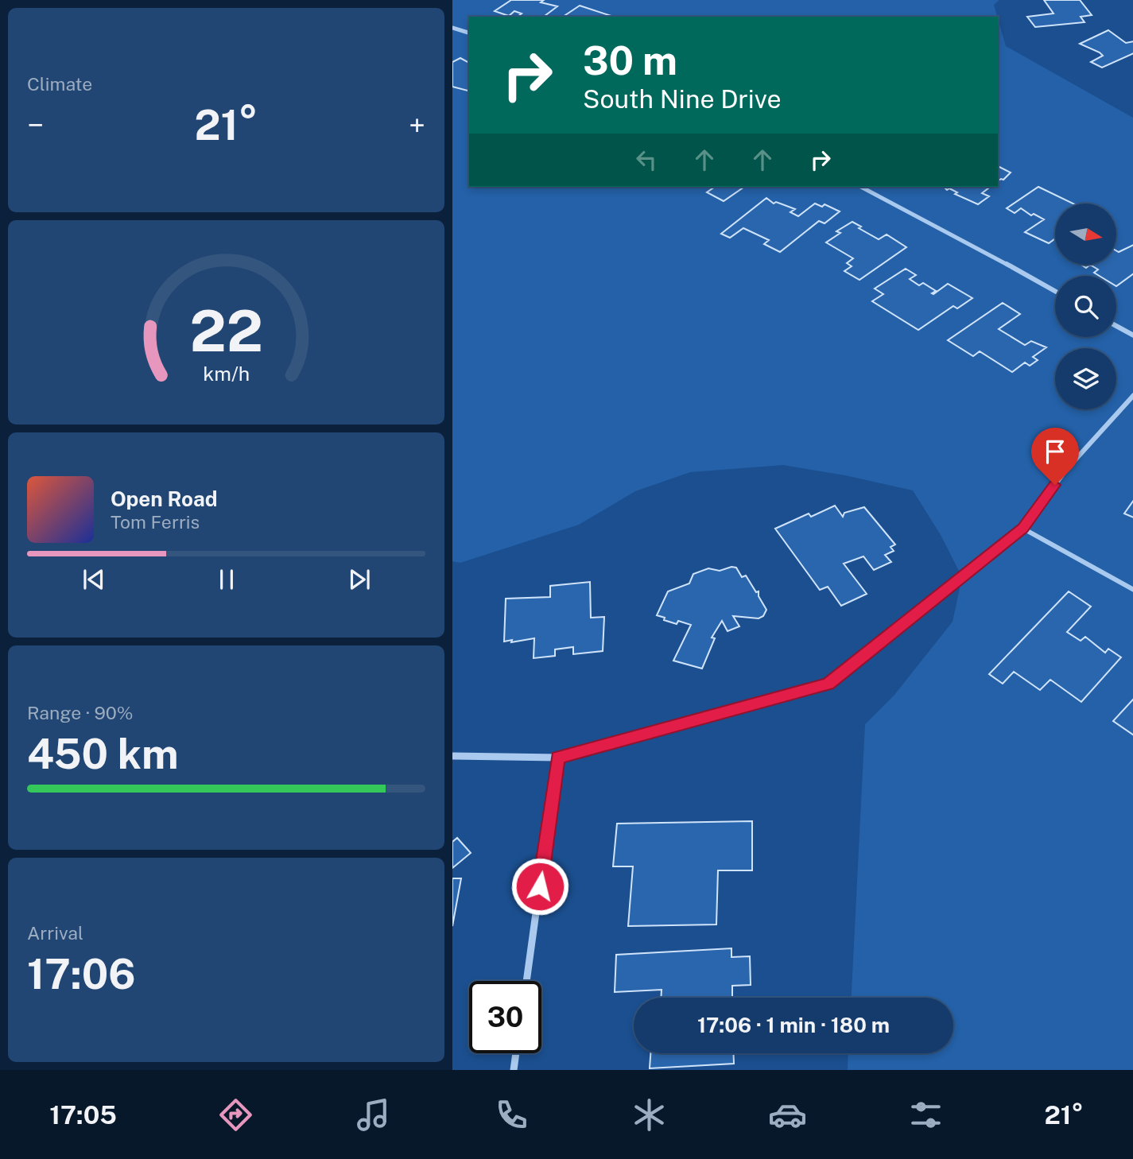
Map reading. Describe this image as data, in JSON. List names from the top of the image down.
{
  "north": "right",
  "page": {
    "tile": [
      "Climate",
      ["Range · 90%", "450 km"],
      ["Arrival", "17:06"]
    ],
    "turn": ["30 m", "South Nine Drive"],
    "heat": ["−", "21°", "+"],
    "song": ["Open Road", "Tom Ferris"],
    "limit": "30",
    "trip": "17:06 · 1 min · 180 m",
    "tabs": ["17:05", "21°"],
    "gauge": ["22", "km/h"]
  }
}
